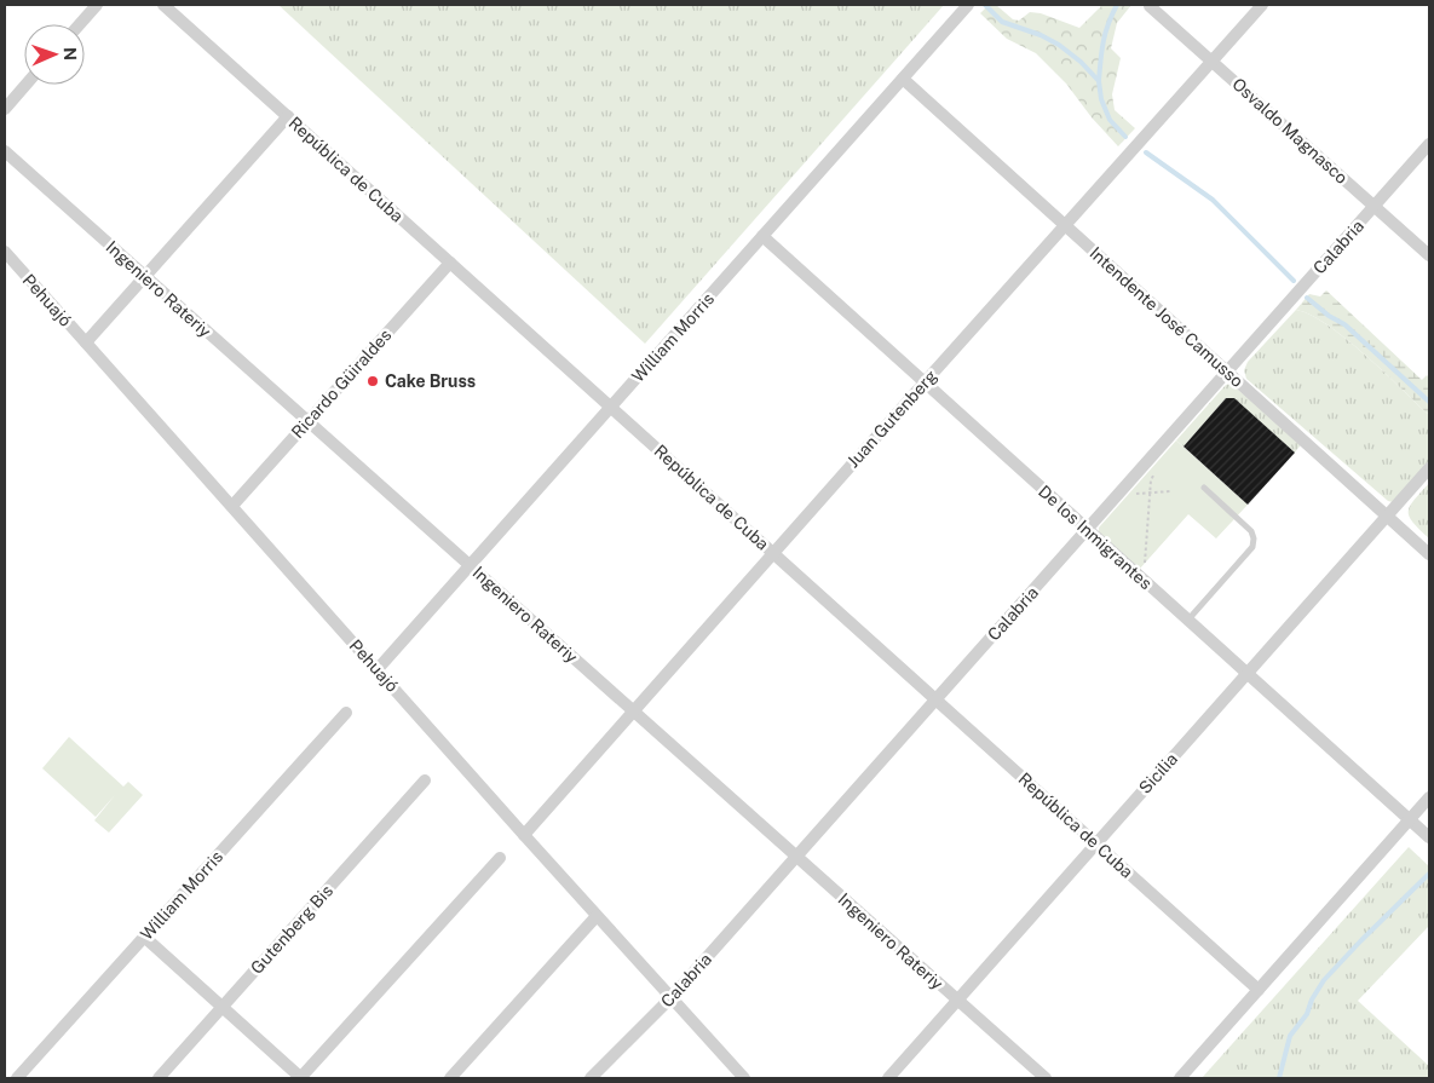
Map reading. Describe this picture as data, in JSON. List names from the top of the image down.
{
  "streets": {
    "street": [
      "Osvaldo Magnasco",
      "República de Cuba",
      "Calabria",
      "Ingeniero Rateriy",
      "Pehuajó",
      "Intendente José Camusso",
      "William Morris",
      "Ricardo Güiraldes",
      "Juan Gutenberg",
      "De los Inmigrantes",
      "Sicilia",
      "Gutenberg Bis"
    ]
  },
  "crossings": [
    ["Osvaldo Magnasco", "Calabria"],
    ["Osvaldo Magnasco", "Juan Gutenberg"],
    ["República de Cuba", "Calabria"],
    ["República de Cuba", "William Morris"],
    ["República de Cuba", "Ricardo Güiraldes"],
    ["República de Cuba", "Juan Gutenberg"],
    ["República de Cuba", "Sicilia"],
    ["Calabria", "Ingeniero Rateriy"],
    ["Calabria", "Pehuajó"],
    ["Calabria", "Intendente José Camusso"],
    ["Calabria", "De los Inmigrantes"],
    ["Ingeniero Rateriy", "William Morris"],
    ["Ingeniero Rateriy", "Ricardo Güiraldes"],
    ["Ingeniero Rateriy", "Juan Gutenberg"],
    ["Ingeniero Rateriy", "Sicilia"],
    ["Pehuajó", "William Morris"],
    ["Pehuajó", "Ricardo Güiraldes"],
    ["Pehuajó", "Juan Gutenberg"],
    ["Intendente José Camusso", "William Morris"],
    ["Intendente José Camusso", "Juan Gutenberg"],
    ["Intendente José Camusso", "Sicilia"],
    ["William Morris", "De los Inmigrantes"],
    ["Juan Gutenberg", "De los Inmigrantes"],
    ["De los Inmigrantes", "Sicilia"]
  ],
  "places": ["Cake Bruss"],
  "north": "right"
}
